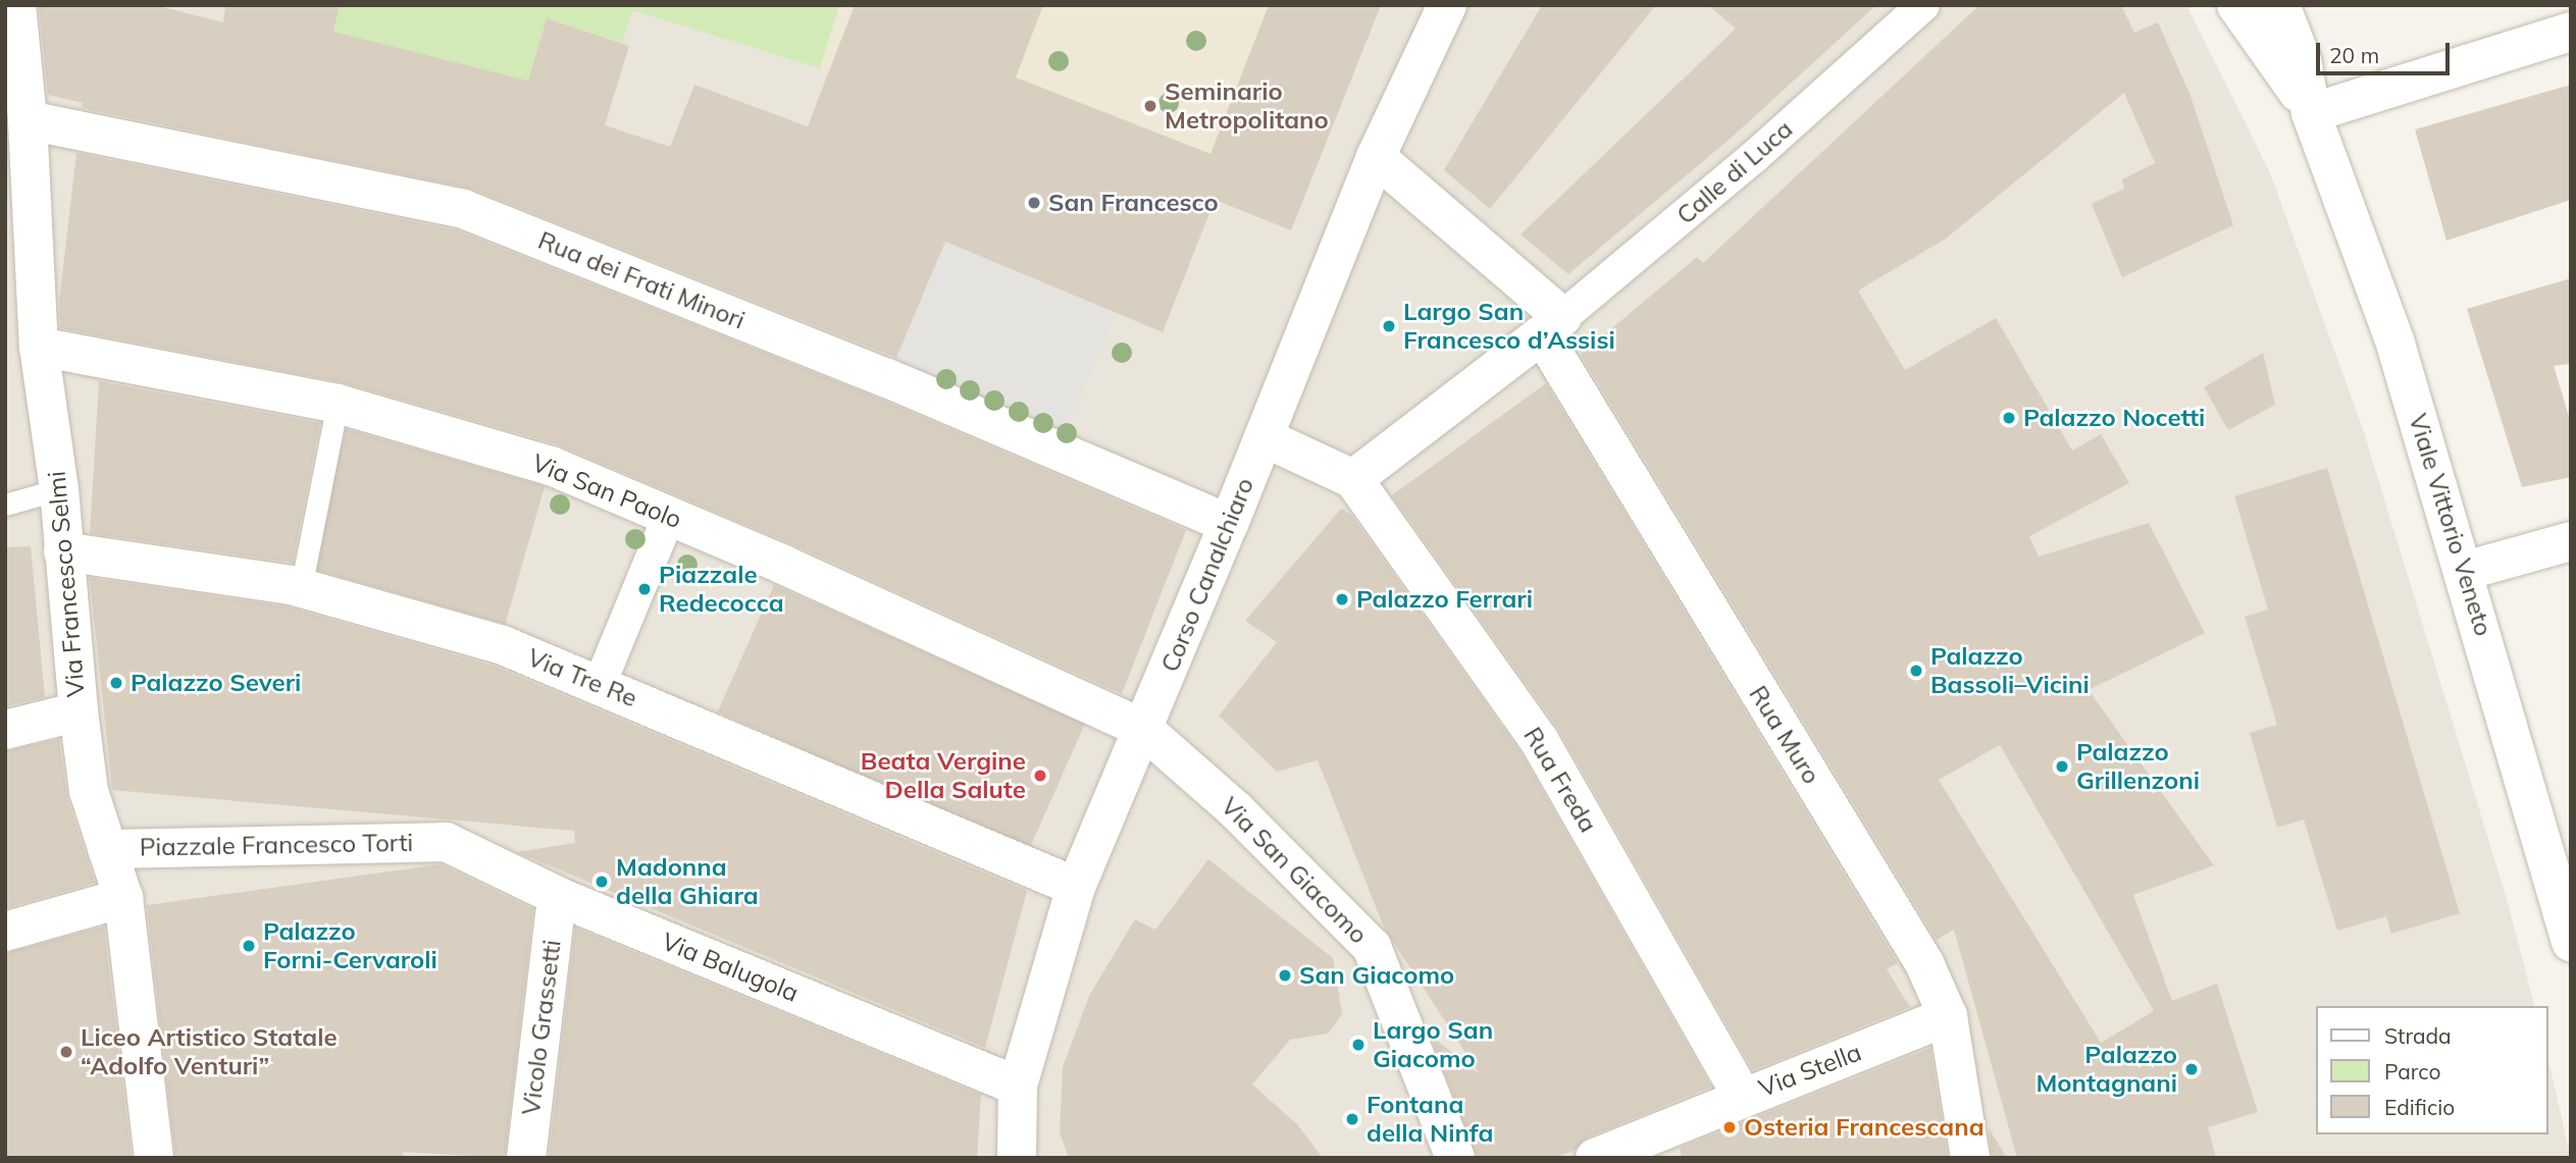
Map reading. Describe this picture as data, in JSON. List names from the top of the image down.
{
  "streets": {
    "street": [
      "Calle di Luca",
      "Rua dei Frati Minori",
      "Via San Paolo",
      "Viale Vittorio Veneto",
      "Corso Canalchiaro",
      "Via Francesco Selmi",
      "Via Tre Re",
      "Rua Muro",
      "Rua Freda",
      "Piazzale Francesco Torti",
      "Via San Giacomo",
      "Via Balugola",
      "Vicolo Grassetti",
      "Via Stella"
    ]
  },
  "crossings": [
    ["Calle di Luca", "Rua Muro"],
    ["Rua dei Frati Minori", "Corso Canalchiaro"],
    ["Rua dei Frati Minori", "Via Francesco Selmi"],
    ["Via San Paolo", "Corso Canalchiaro"],
    ["Via San Paolo", "Via Francesco Selmi"],
    ["Via San Paolo", "Via San Giacomo"],
    ["Corso Canalchiaro", "Via Tre Re"],
    ["Corso Canalchiaro", "Via San Giacomo"],
    ["Corso Canalchiaro", "Via Balugola"],
    ["Via Francesco Selmi", "Via Tre Re"],
    ["Via Francesco Selmi", "Piazzale Francesco Torti"],
    ["Rua Muro", "Via Stella"],
    ["Rua Freda", "Via Stella"],
    ["Piazzale Francesco Torti", "Via Balugola"],
    ["Via Balugola", "Vicolo Grassetti"]
  ],
  "places": [
    "Seminario Metropolitano",
    "San Francesco",
    "Largo San Francesco d’Assisi",
    "Palazzo Nocetti",
    "Piazzale Redecocca",
    "Palazzo Ferrari",
    "Palazzo Bassoli–Vicini",
    "Palazzo Severi",
    "Palazzo Grillenzoni",
    "Beata Vergine Della Salute",
    "Madonna della Ghiara",
    "Palazzo Forni-Cervaroli",
    "San Giacomo",
    "Largo San Giacomo",
    "Liceo Artistico Statale “Adolfo Venturi”",
    "Palazzo Montagnani",
    "Fontana della Ninfa",
    "Osteria Francescana"
  ],
  "legend": ["Strada", "Parco", "Edificio"],
  "scale_bar": "20 m"
}
